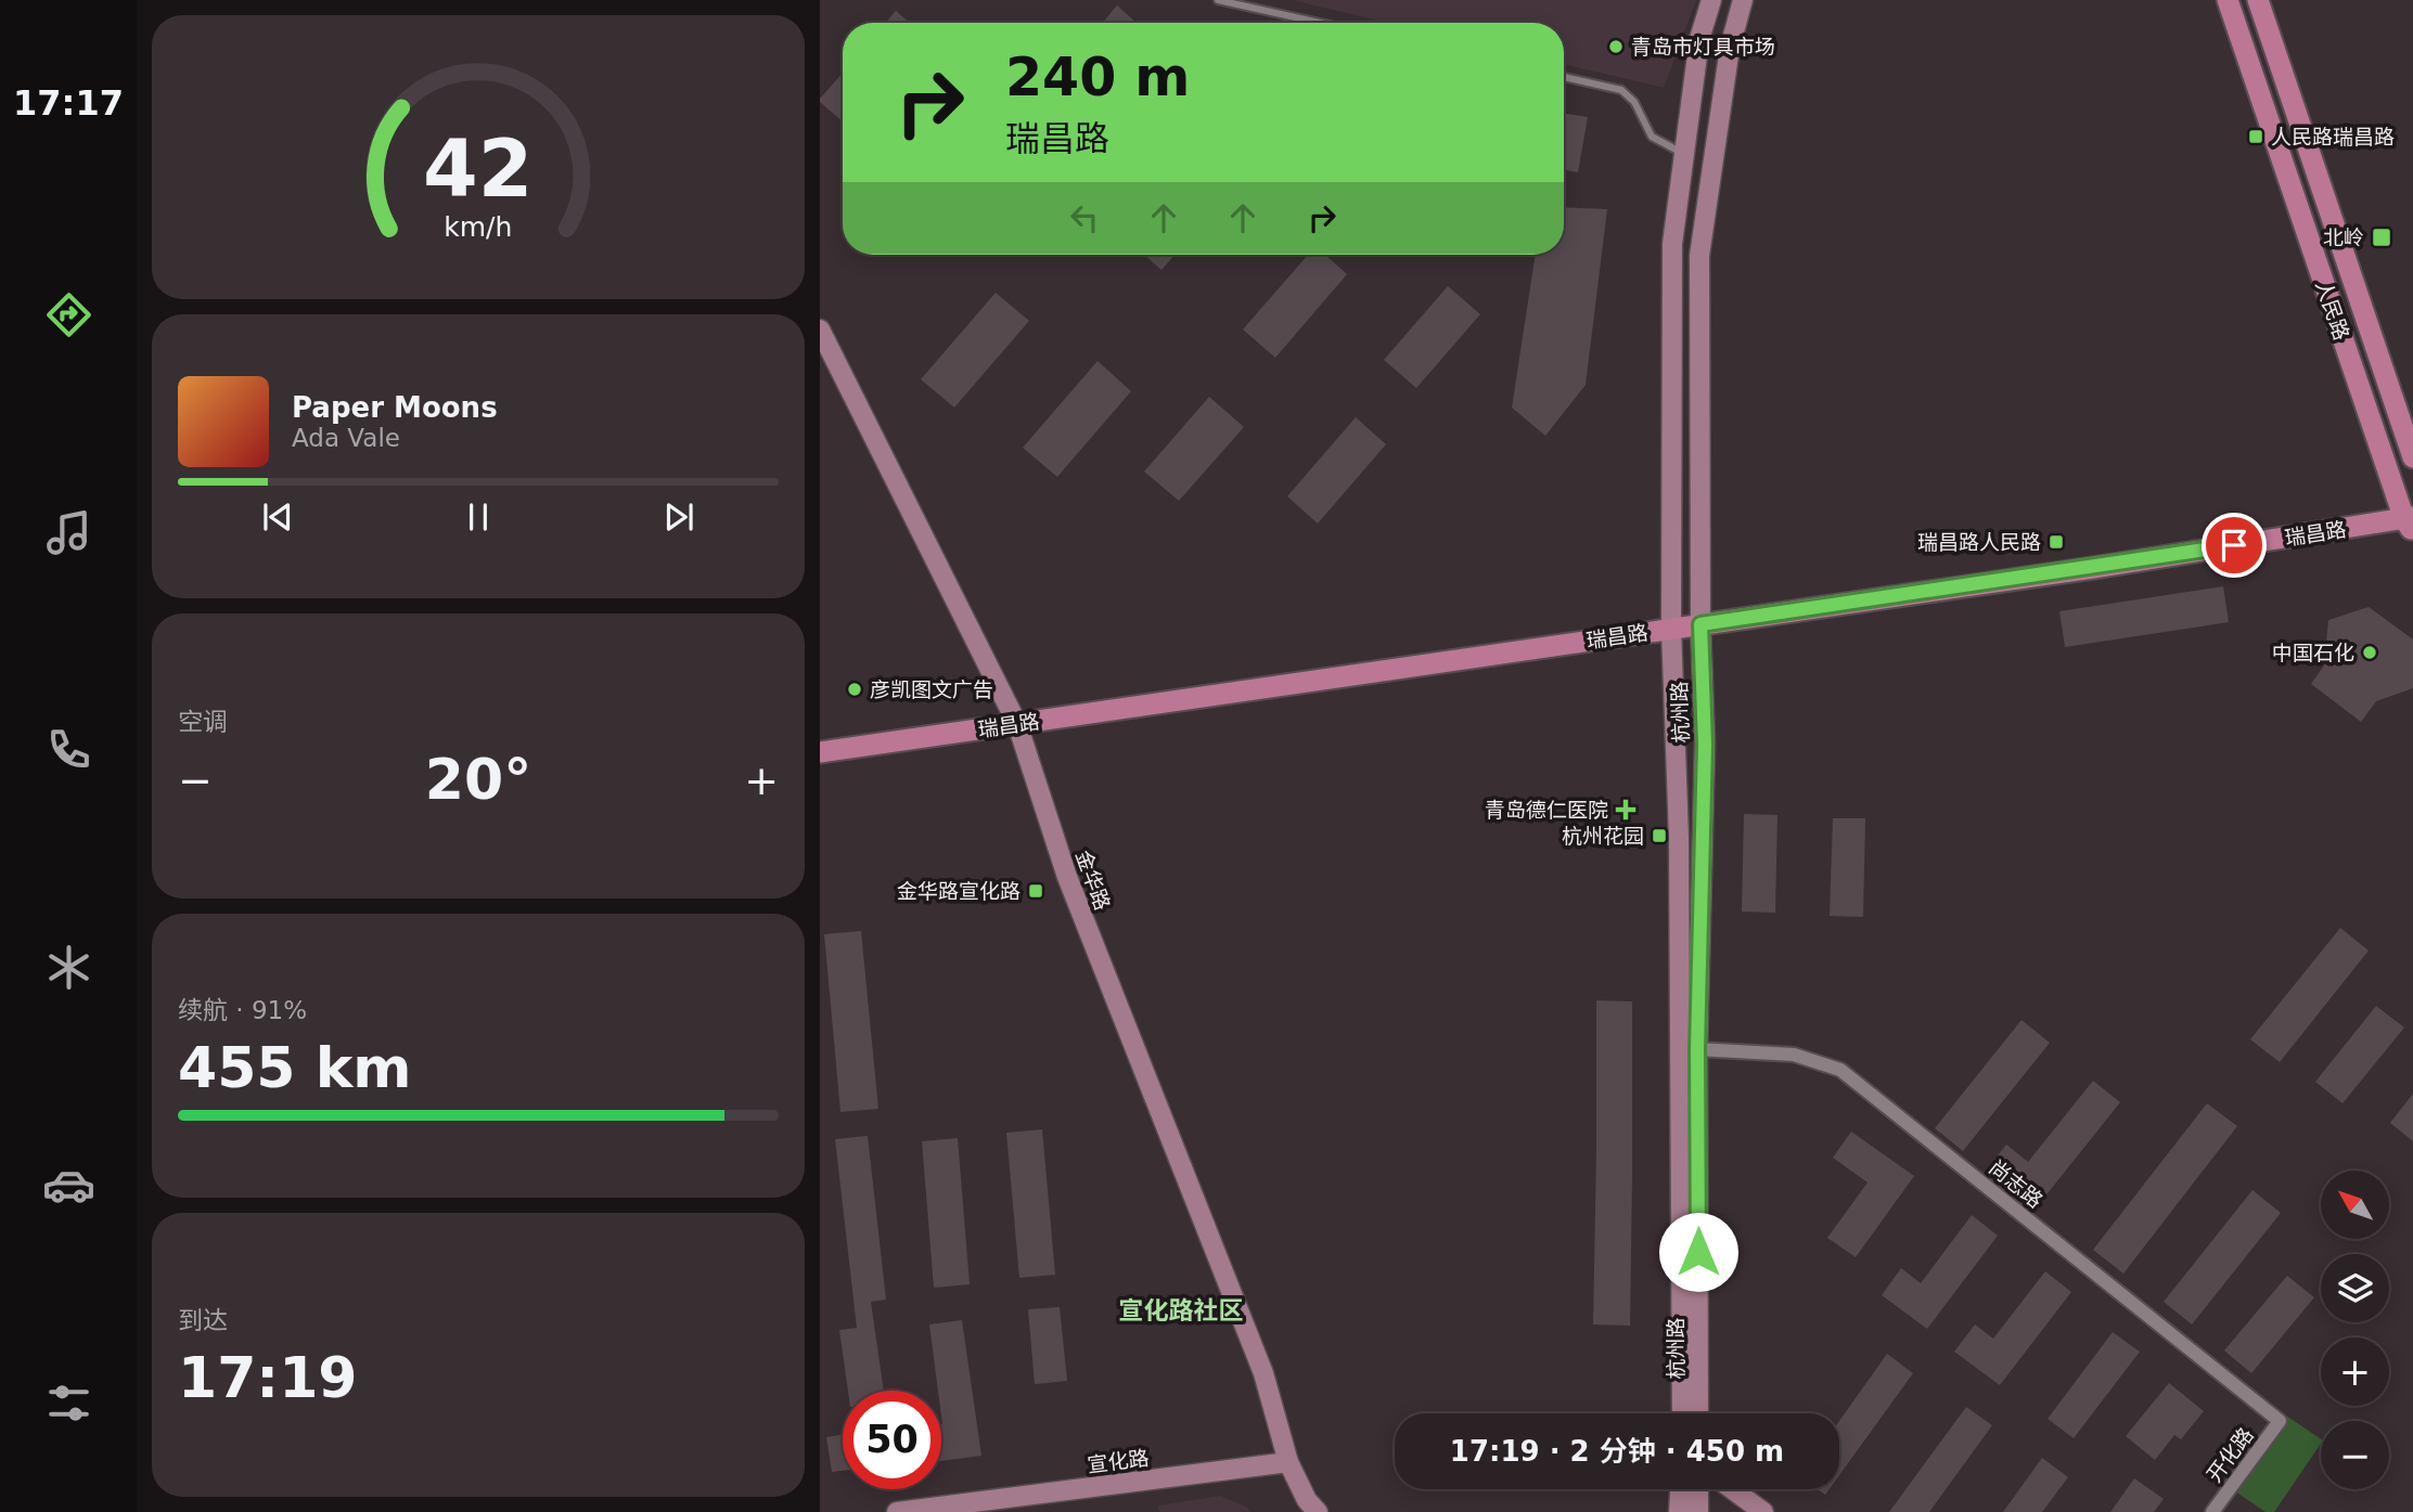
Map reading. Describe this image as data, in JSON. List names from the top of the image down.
{
  "streets": {
    "main road": [
      "人民路",
      "瑞昌路",
      "杭州路",
      "金华路",
      "宣化路"
    ],
    "street": ["尚志路", "开化路"]
  },
  "crossings": [
    ["人民路", "瑞昌路"],
    ["瑞昌路", "杭州路"],
    ["瑞昌路", "金华路"],
    ["杭州路", "尚志路"],
    ["金华路", "宣化路"],
    ["尚志路", "开化路"]
  ],
  "districts": ["宣化路社区"],
  "places": {
    "other": ["青岛市灯具市场", "中国石化", "彦凯图文广告"],
    "transit": [
      "人民路瑞昌路",
      "北岭",
      "瑞昌路人民路",
      "杭州花园",
      "金华路宣化路"
    ],
    "health": ["青岛德仁医院"]
  },
  "north": "top left",
  "page": {
    "tabs": "17:17",
    "turn": ["240 m", "瑞昌路"],
    "song": ["Paper Moons", "Ada Vale"],
    "tile": [
      "空调",
      ["续航 · 91%", "455 km"],
      ["到达", "17:19"]
    ],
    "heat": ["−", "20°", "+"],
    "map_buttons": ["+", "−"],
    "limit": "50",
    "trip": "17:19 · 2 分钟 · 450 m",
    "gauge": ["42", "km/h"]
  }
}
